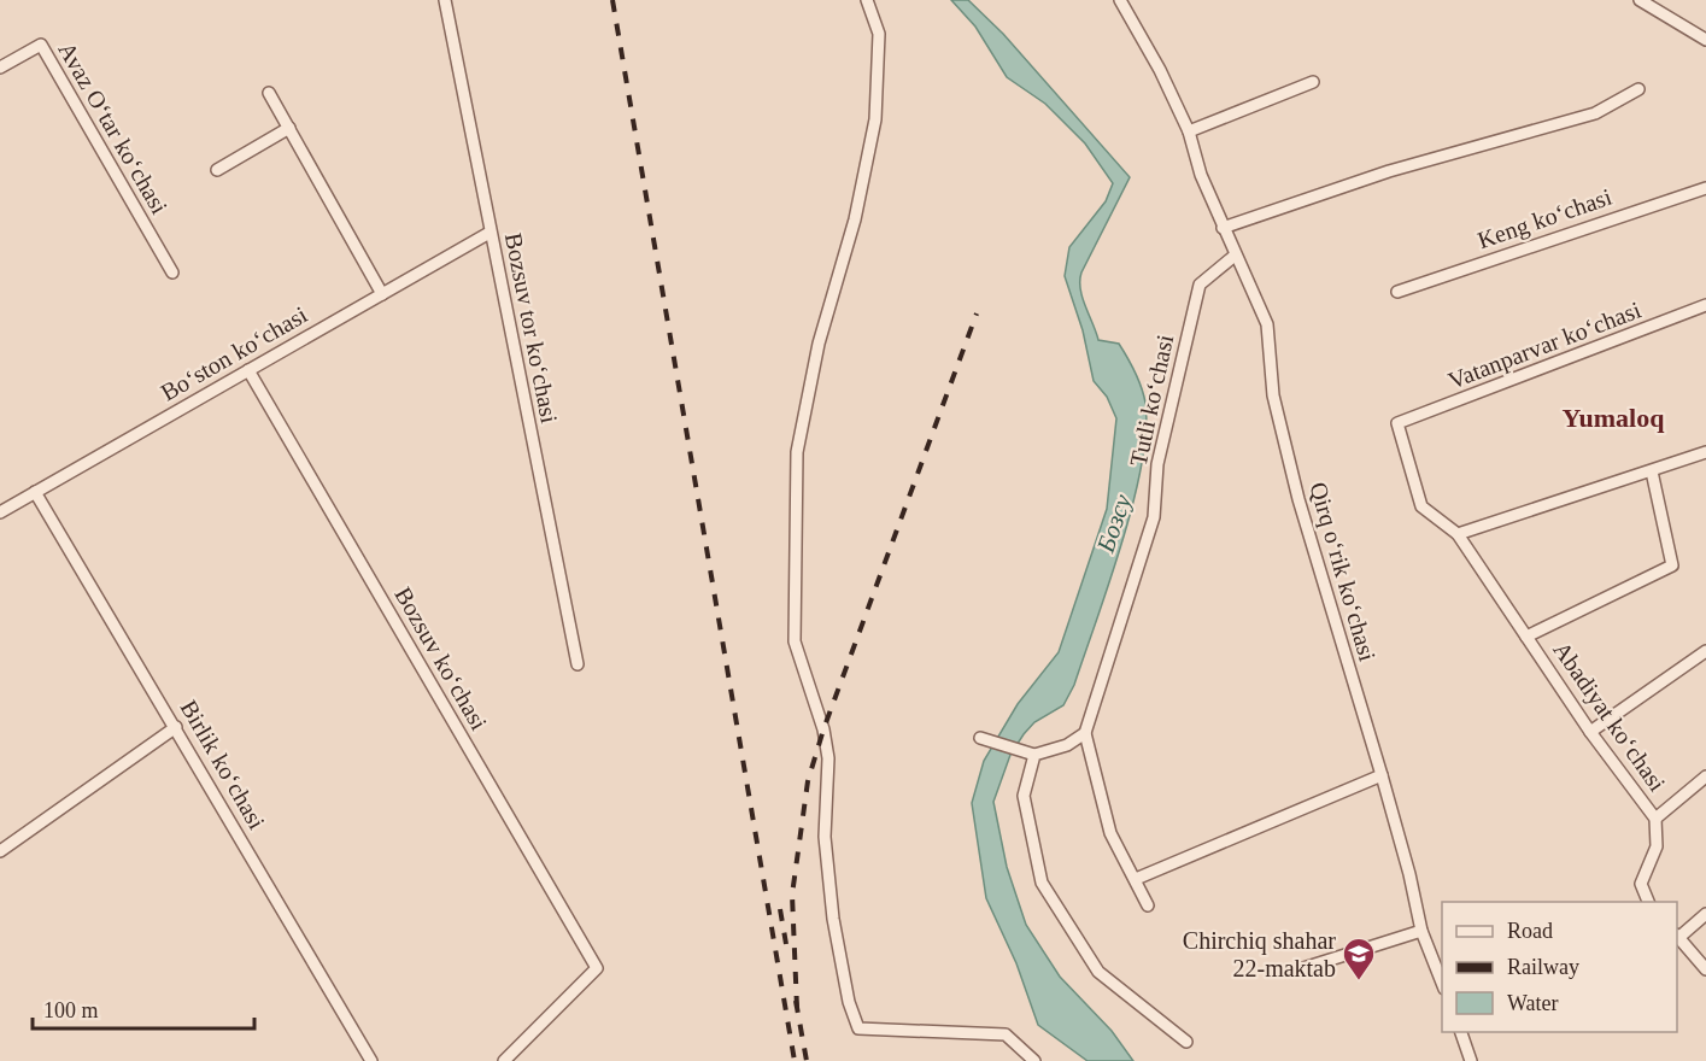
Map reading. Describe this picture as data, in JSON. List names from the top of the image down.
{
  "streets": {
    "street": [
      "Avaz O‘tar ko‘chasi",
      "Keng ko‘chasi",
      "Bozsuv tor ko‘chasi",
      "Vatanparvar ko‘chasi",
      "Bo‘ston ko‘chasi",
      "Tutli ko‘chasi",
      "Qirq o‘rik ko‘chasi",
      "Bozsuv ko‘chasi",
      "Abadiyat ko‘chasi",
      "Birlik ko‘chasi"
    ]
  },
  "crossings": [
    ["Bozsuv tor ko‘chasi", "Bo‘ston ko‘chasi"],
    ["Vatanparvar ko‘chasi", "Abadiyat ko‘chasi"],
    ["Bo‘ston ko‘chasi", "Bozsuv ko‘chasi"],
    ["Bo‘ston ko‘chasi", "Birlik ko‘chasi"],
    ["Tutli ko‘chasi", "Qirq o‘rik ko‘chasi"]
  ],
  "districts": ["Yumaloq"],
  "water": ["Бозсу"],
  "places": {
    "school or university": ["Chirchiq shahar 22-maktab"]
  },
  "legend": ["Road", "Railway", "Water"],
  "scale_bar": "100 m"
}
